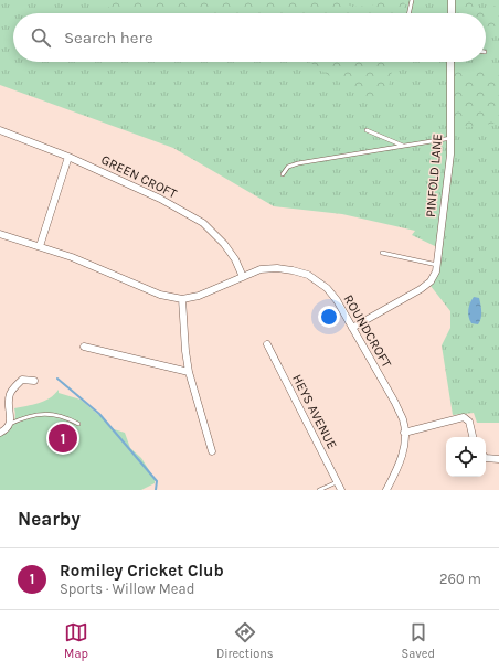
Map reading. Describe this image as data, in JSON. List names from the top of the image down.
{
  "streets": {
    "street": [
      "PINFOLD LANE",
      "GREEN CROFT",
      "ROUNDCROFT",
      "HEYS AVENUE"
    ]
  },
  "crossings": [
    ["GREEN CROFT", "ROUNDCROFT"]
  ],
  "page": {
    "search": "Search here",
    "pins": "1",
    "heading": "Nearby",
    "list": [
      {
        "mark": "1",
        "name": "Romiley Cricket Club",
        "note": "Sports · Willow Mead",
        "value": "260 m"
      }
    ],
    "nav": ["Map", "Directions", "Saved"]
  }
}
